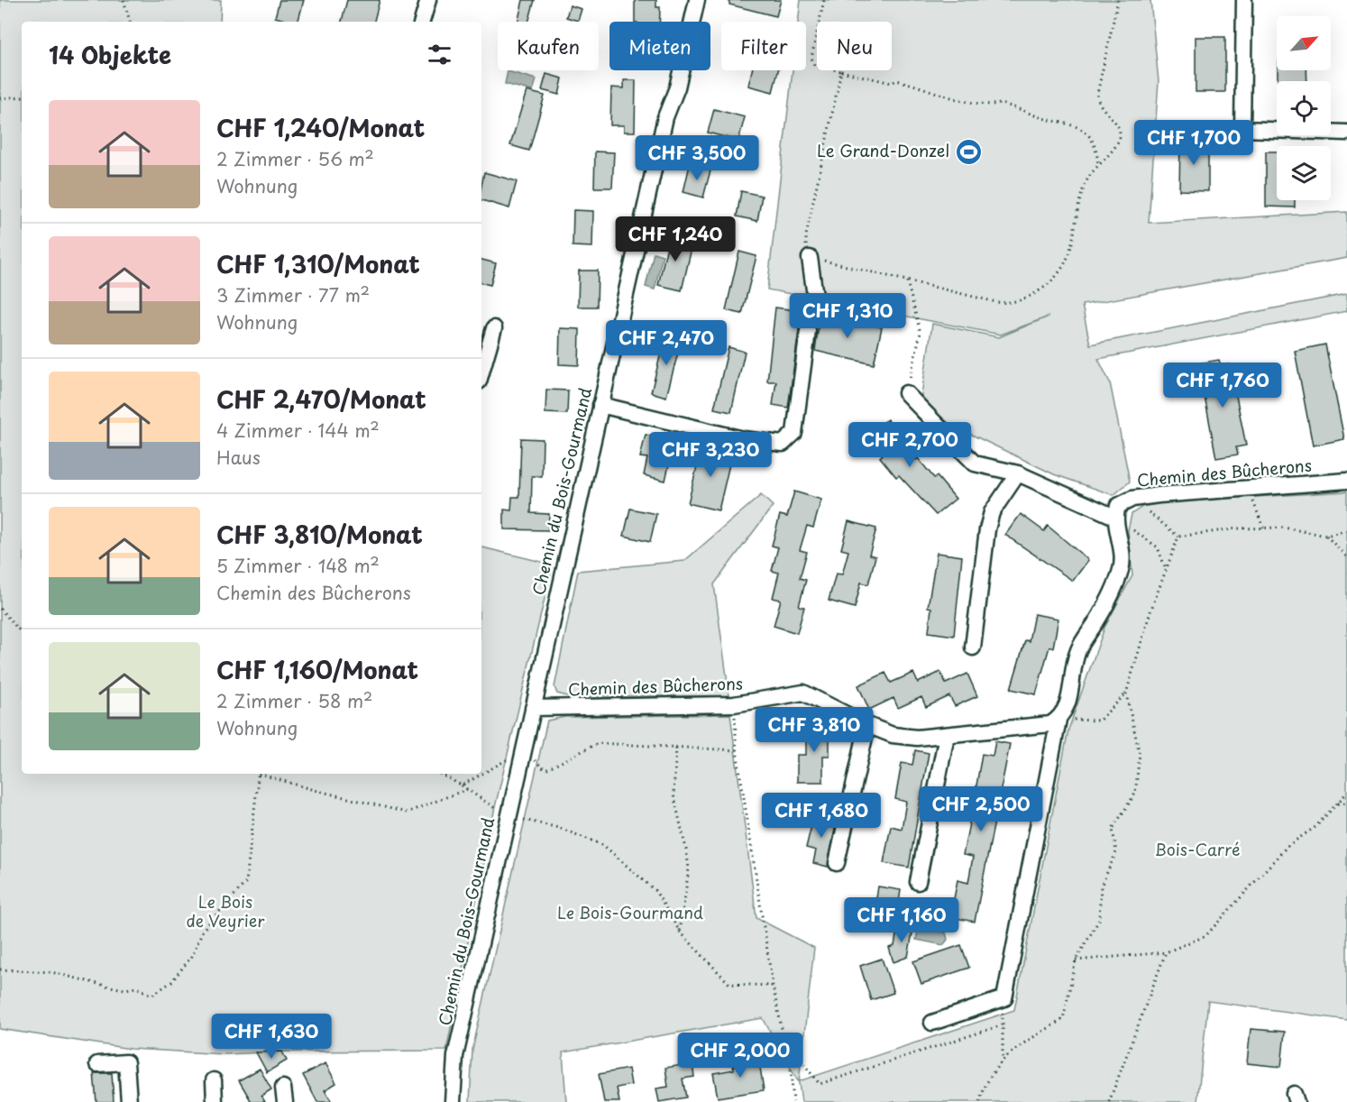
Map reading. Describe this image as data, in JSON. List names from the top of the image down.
{
  "streets": {
    "street": ["Chemin des Bûcherons", "Chemin du Bois-Gourmand"]
  },
  "crossings": [
    ["Chemin des Bûcherons", "Chemin du Bois-Gourmand"]
  ],
  "parks": ["Bois-Carré", "Le Bois de Veyrier", "Le Bois-Gourmand"],
  "places": {
    "sports": ["Le Grand-Donzel"]
  },
  "north": "top right",
  "page": {
    "chip": [
      "Kaufen",
      "Mieten",
      "Filter",
      "Neu"
    ],
    "heading": "14 Objekte",
    "list": [
      {
        "name": "CHF 1,240/Monat",
        "note": "2 Zimmer · 56 m² · Wohnung"
      },
      {
        "name": "CHF 1,310/Monat",
        "note": "3 Zimmer · 77 m² · Wohnung"
      },
      {
        "name": "CHF 2,470/Monat",
        "note": "4 Zimmer · 144 m² · Haus"
      },
      {
        "name": "CHF 3,810/Monat",
        "note": "5 Zimmer · 148 m² · Chemin des Bûcherons"
      },
      {
        "name": "CHF 1,160/Monat",
        "note": "2 Zimmer · 58 m² · Wohnung"
      }
    ],
    "price": [
      "CHF 1,700",
      "CHF 3,500",
      "CHF 1,240",
      "CHF 1,310",
      "CHF 2,470",
      "CHF 1,760",
      "CHF 2,700",
      "CHF 3,230",
      "CHF 3,810",
      "CHF 2,500",
      "CHF 1,680",
      "CHF 1,160",
      "CHF 1,630",
      "CHF 2,000"
    ]
  }
}
